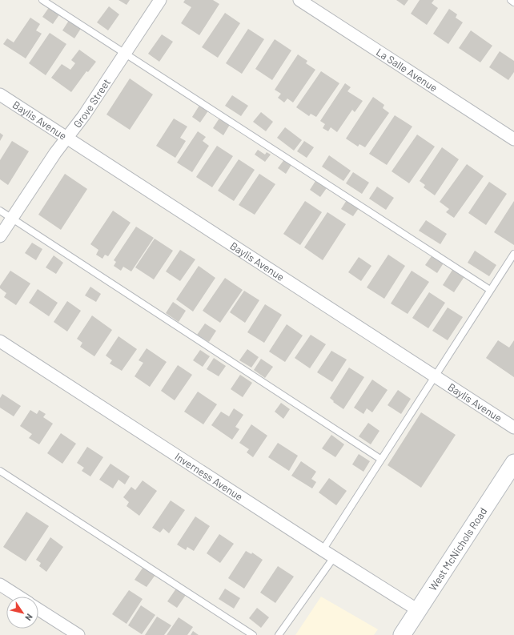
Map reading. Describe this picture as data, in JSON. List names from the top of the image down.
{
  "streets": {
    "main road": ["West McNichols Road"],
    "street": [
      "La Salle Avenue",
      "Grove Street",
      "Baylis Avenue",
      "Inverness Avenue"
    ]
  },
  "crossings": [
    ["Grove Street", "Baylis Avenue"],
    ["Inverness Avenue", "West McNichols Road"]
  ],
  "north": "bottom right"
}
